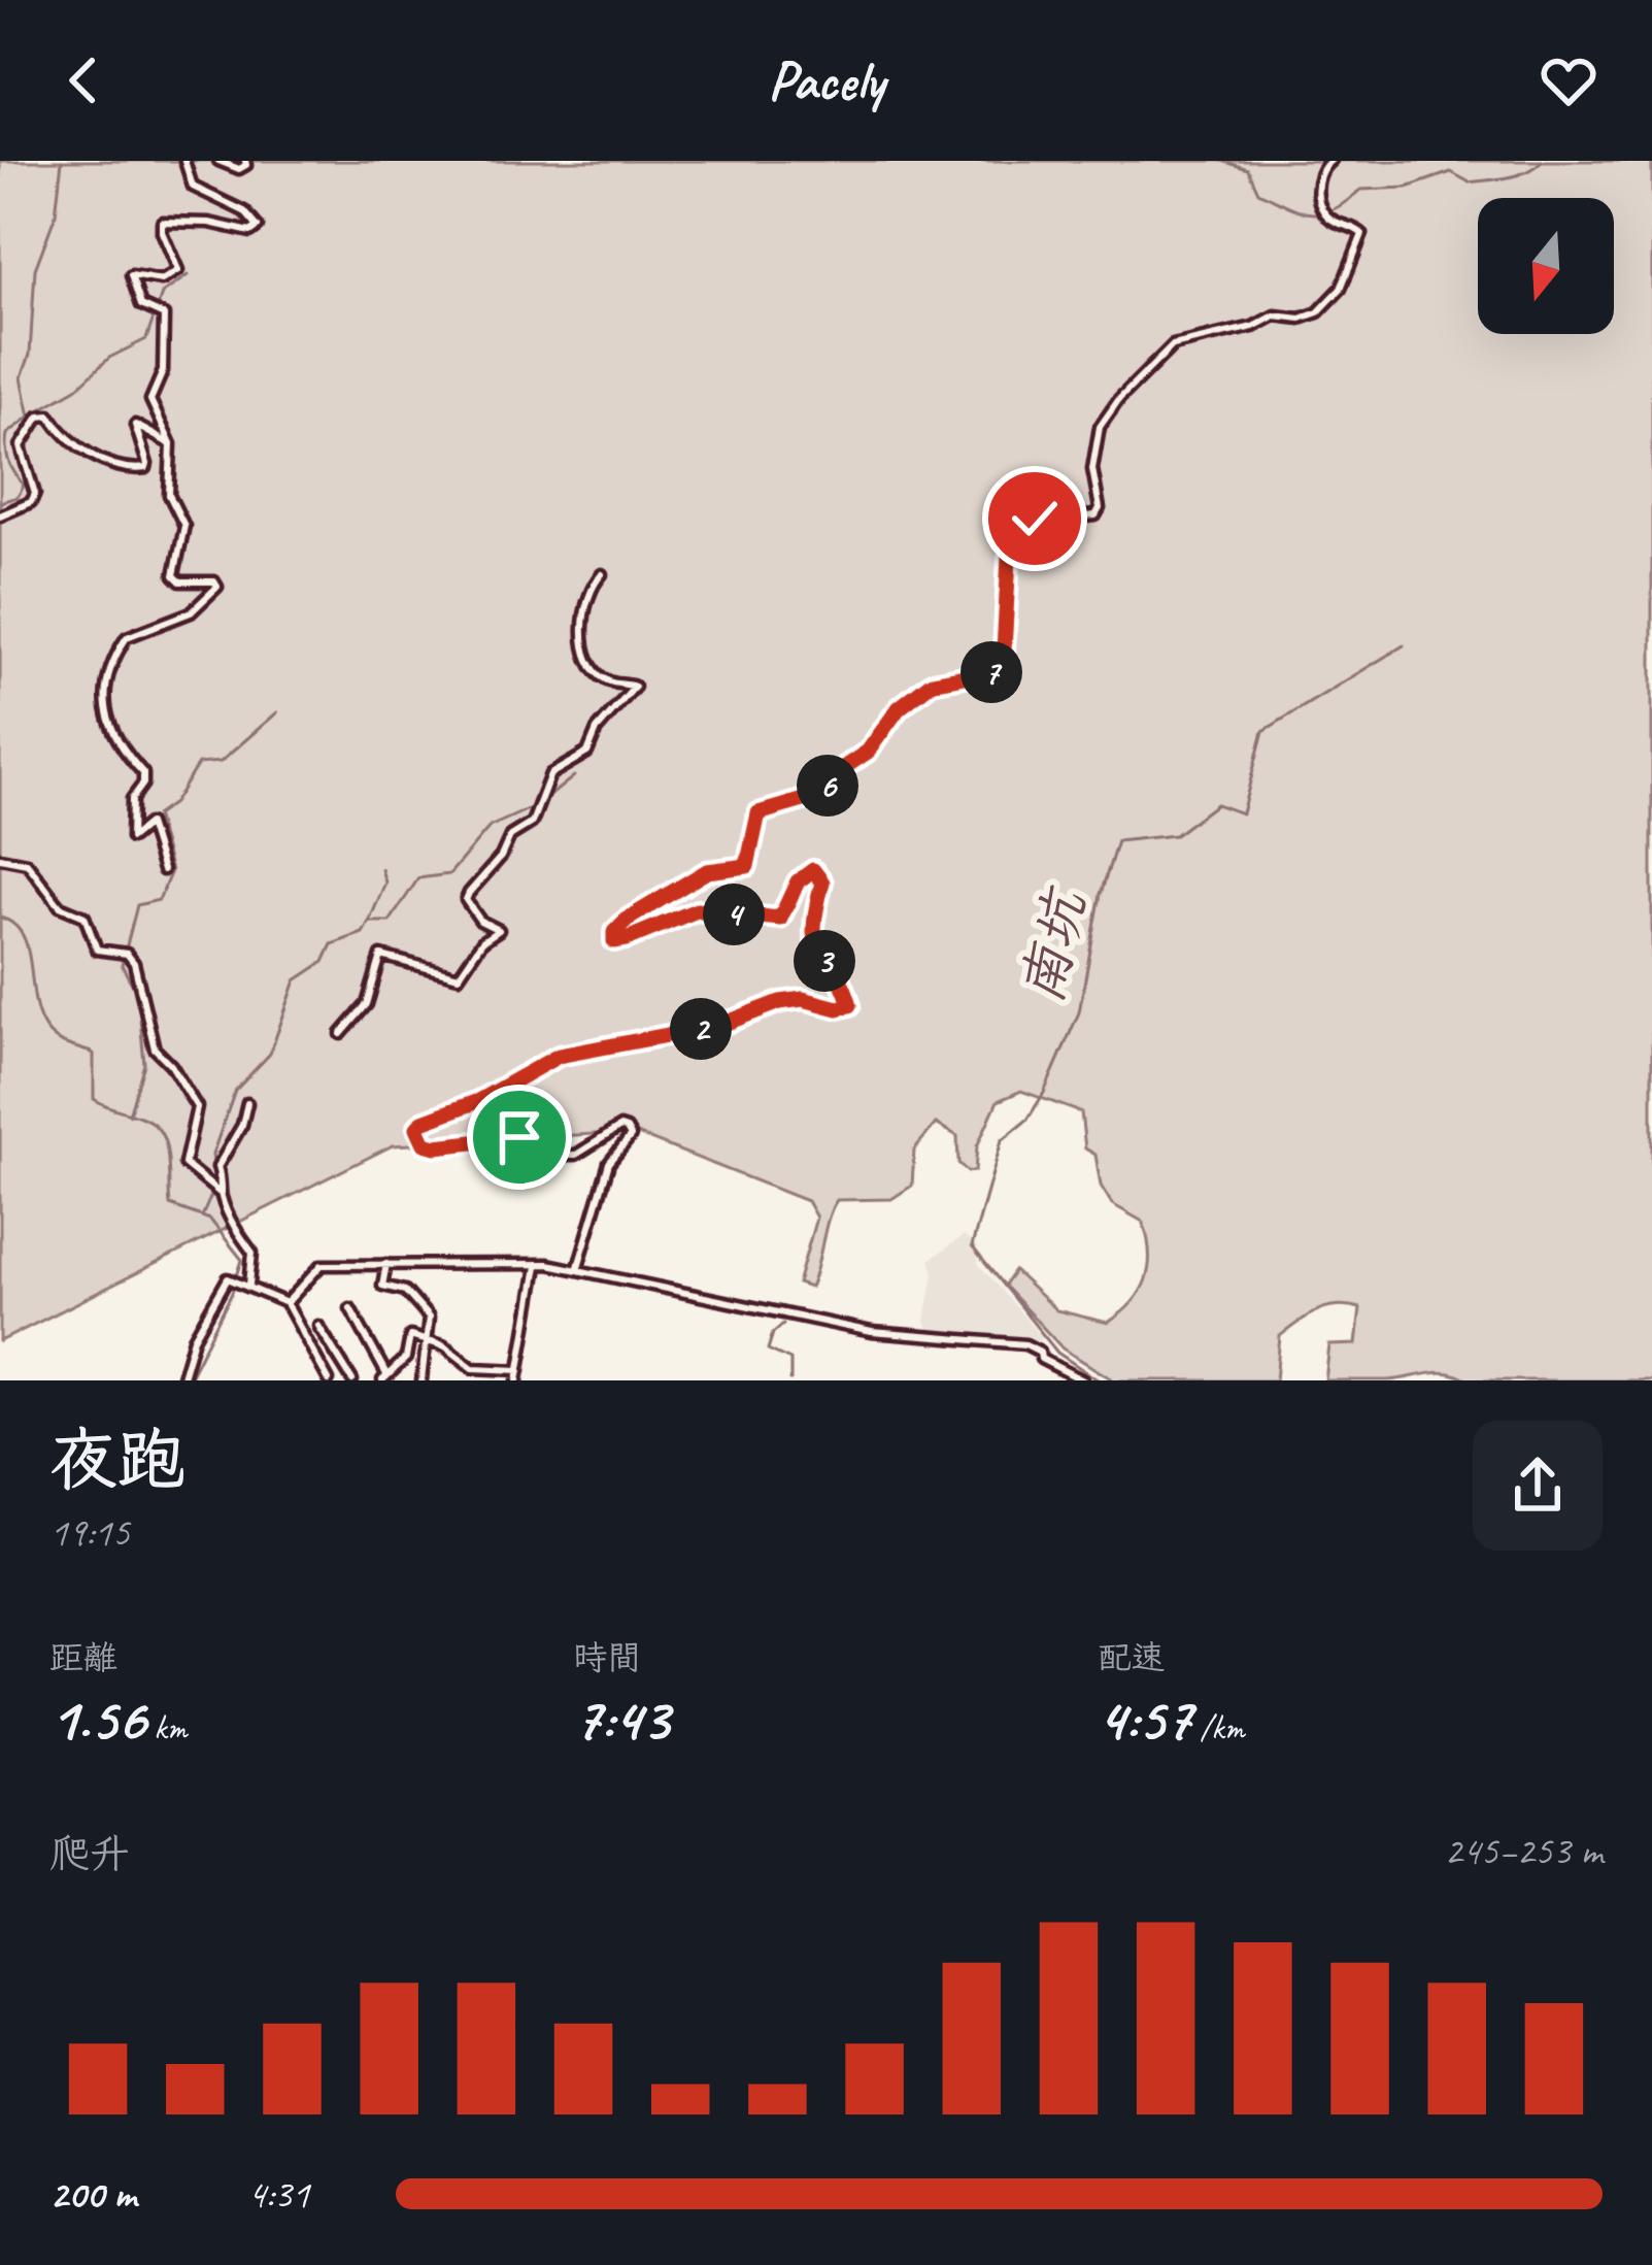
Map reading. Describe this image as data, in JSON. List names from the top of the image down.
{
  "water": ["南坑"],
  "north": "bottom",
  "page": {
    "header": "Pacely",
    "pins": [
      "7",
      "6",
      "4",
      "3",
      "2"
    ],
    "heading": ["夜跑", "19:15"],
    "stats": [
      ["距離", "1.56 km"],
      ["時間", "7:43"],
      ["配速", "4:57 /km"]
    ],
    "chart": ["爬升", "245–253 m"],
    "list": [
      {
        "name": "200 m",
        "note": "4:31"
      }
    ]
  }
}
